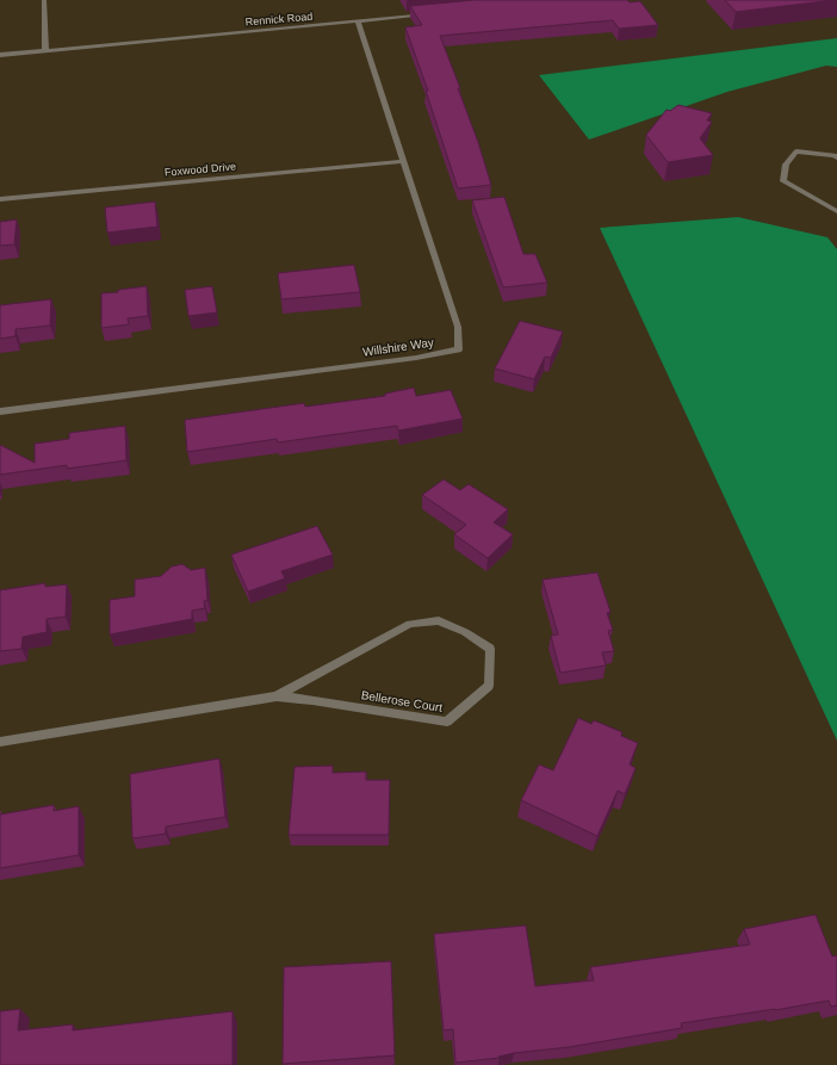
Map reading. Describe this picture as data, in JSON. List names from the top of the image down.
{
  "streets": {
    "street": [
      "Rennick Road",
      "Foxwood Drive",
      "Willshire Way",
      "Bellerose Court"
    ]
  },
  "crossings": [
    ["Rennick Road", "Willshire Way"],
    ["Foxwood Drive", "Willshire Way"]
  ]
}
